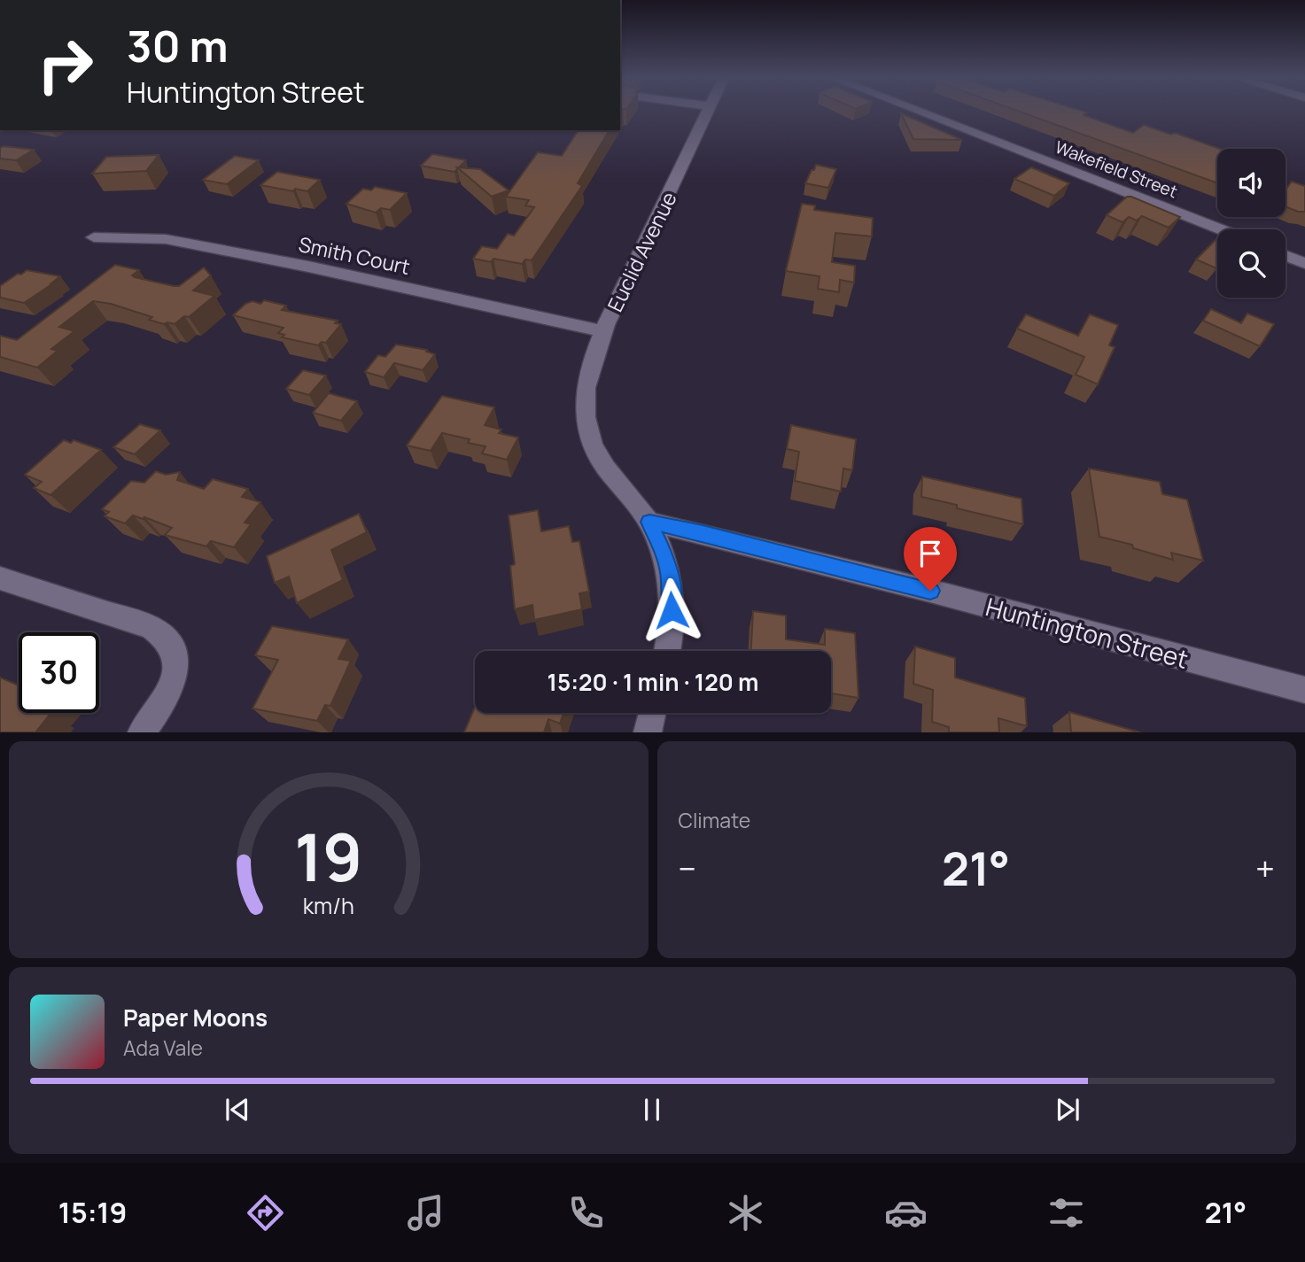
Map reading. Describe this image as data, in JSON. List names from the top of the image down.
{
  "streets": {
    "street": [
      "Wakefield Street",
      "Euclid Avenue",
      "Smith Court",
      "Huntington Street"
    ]
  },
  "crossings": [
    ["Euclid Avenue", "Smith Court"],
    ["Euclid Avenue", "Huntington Street"]
  ],
  "page": {
    "turn": ["30 m", "Huntington Street"],
    "limit": "30",
    "trip": "15:20 · 1 min · 120 m",
    "tile": "Climate",
    "heat": ["−", "21°", "+"],
    "song": ["Paper Moons", "Ada Vale"],
    "tabs": ["15:19", "21°"],
    "gauge": ["19", "km/h"]
  }
}
